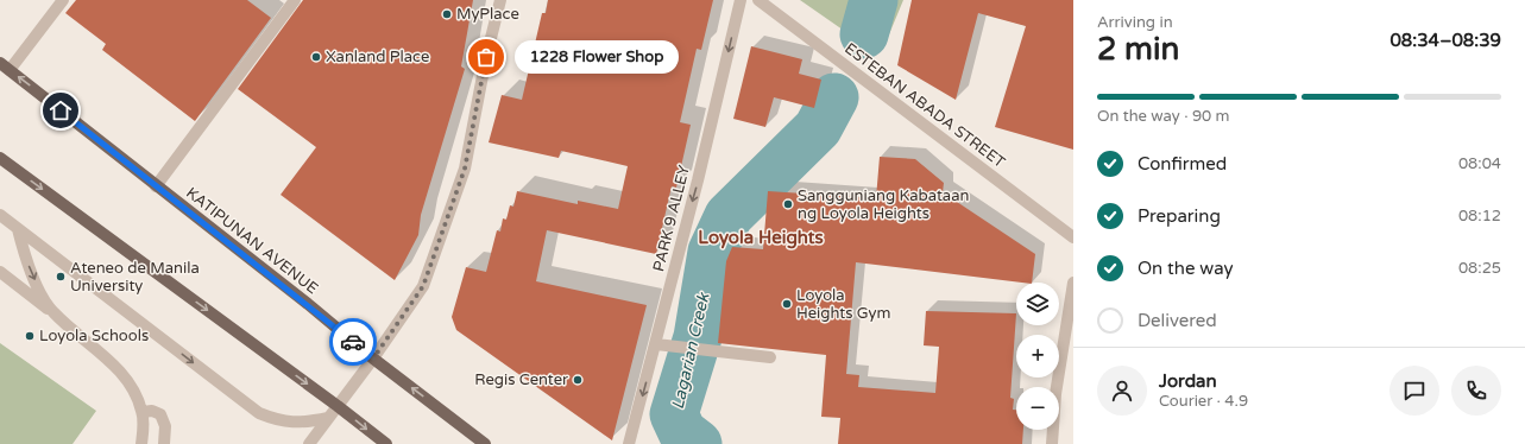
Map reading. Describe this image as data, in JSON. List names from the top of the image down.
{
  "streets": {
    "main road": ["KATIPUNAN AVENUE"],
    "street": ["ESTEBAN ABADA STREET", "PARK 9 ALLEY"]
  },
  "one_way": ["PARK 9 ALLEY"],
  "districts": ["Loyola Heights"],
  "water": ["Lagarian Creek"],
  "places": [
    "MyPlace",
    "Xanland Place",
    "1228 Flower Shop",
    "Sangguniang Kabataan ng Loyola Heights",
    "Ateneo de Manila University",
    "Loyola Heights Gym",
    "Loyola Schools",
    "Regis Center"
  ],
  "page": {
    "heading": ["2 min", "Arriving in", "08:34–08:39"],
    "panel": ["Jordan", "Courier · 4.9"],
    "bubble": "1228 Flower Shop",
    "bar": "On the way · 90 m",
    "list": [
      ["Confirmed", "08:04"],
      ["Preparing", "08:12"],
      ["On the way", "08:25"],
      "Delivered"
    ],
    "map_buttons": ["+", "−"]
  }
}
